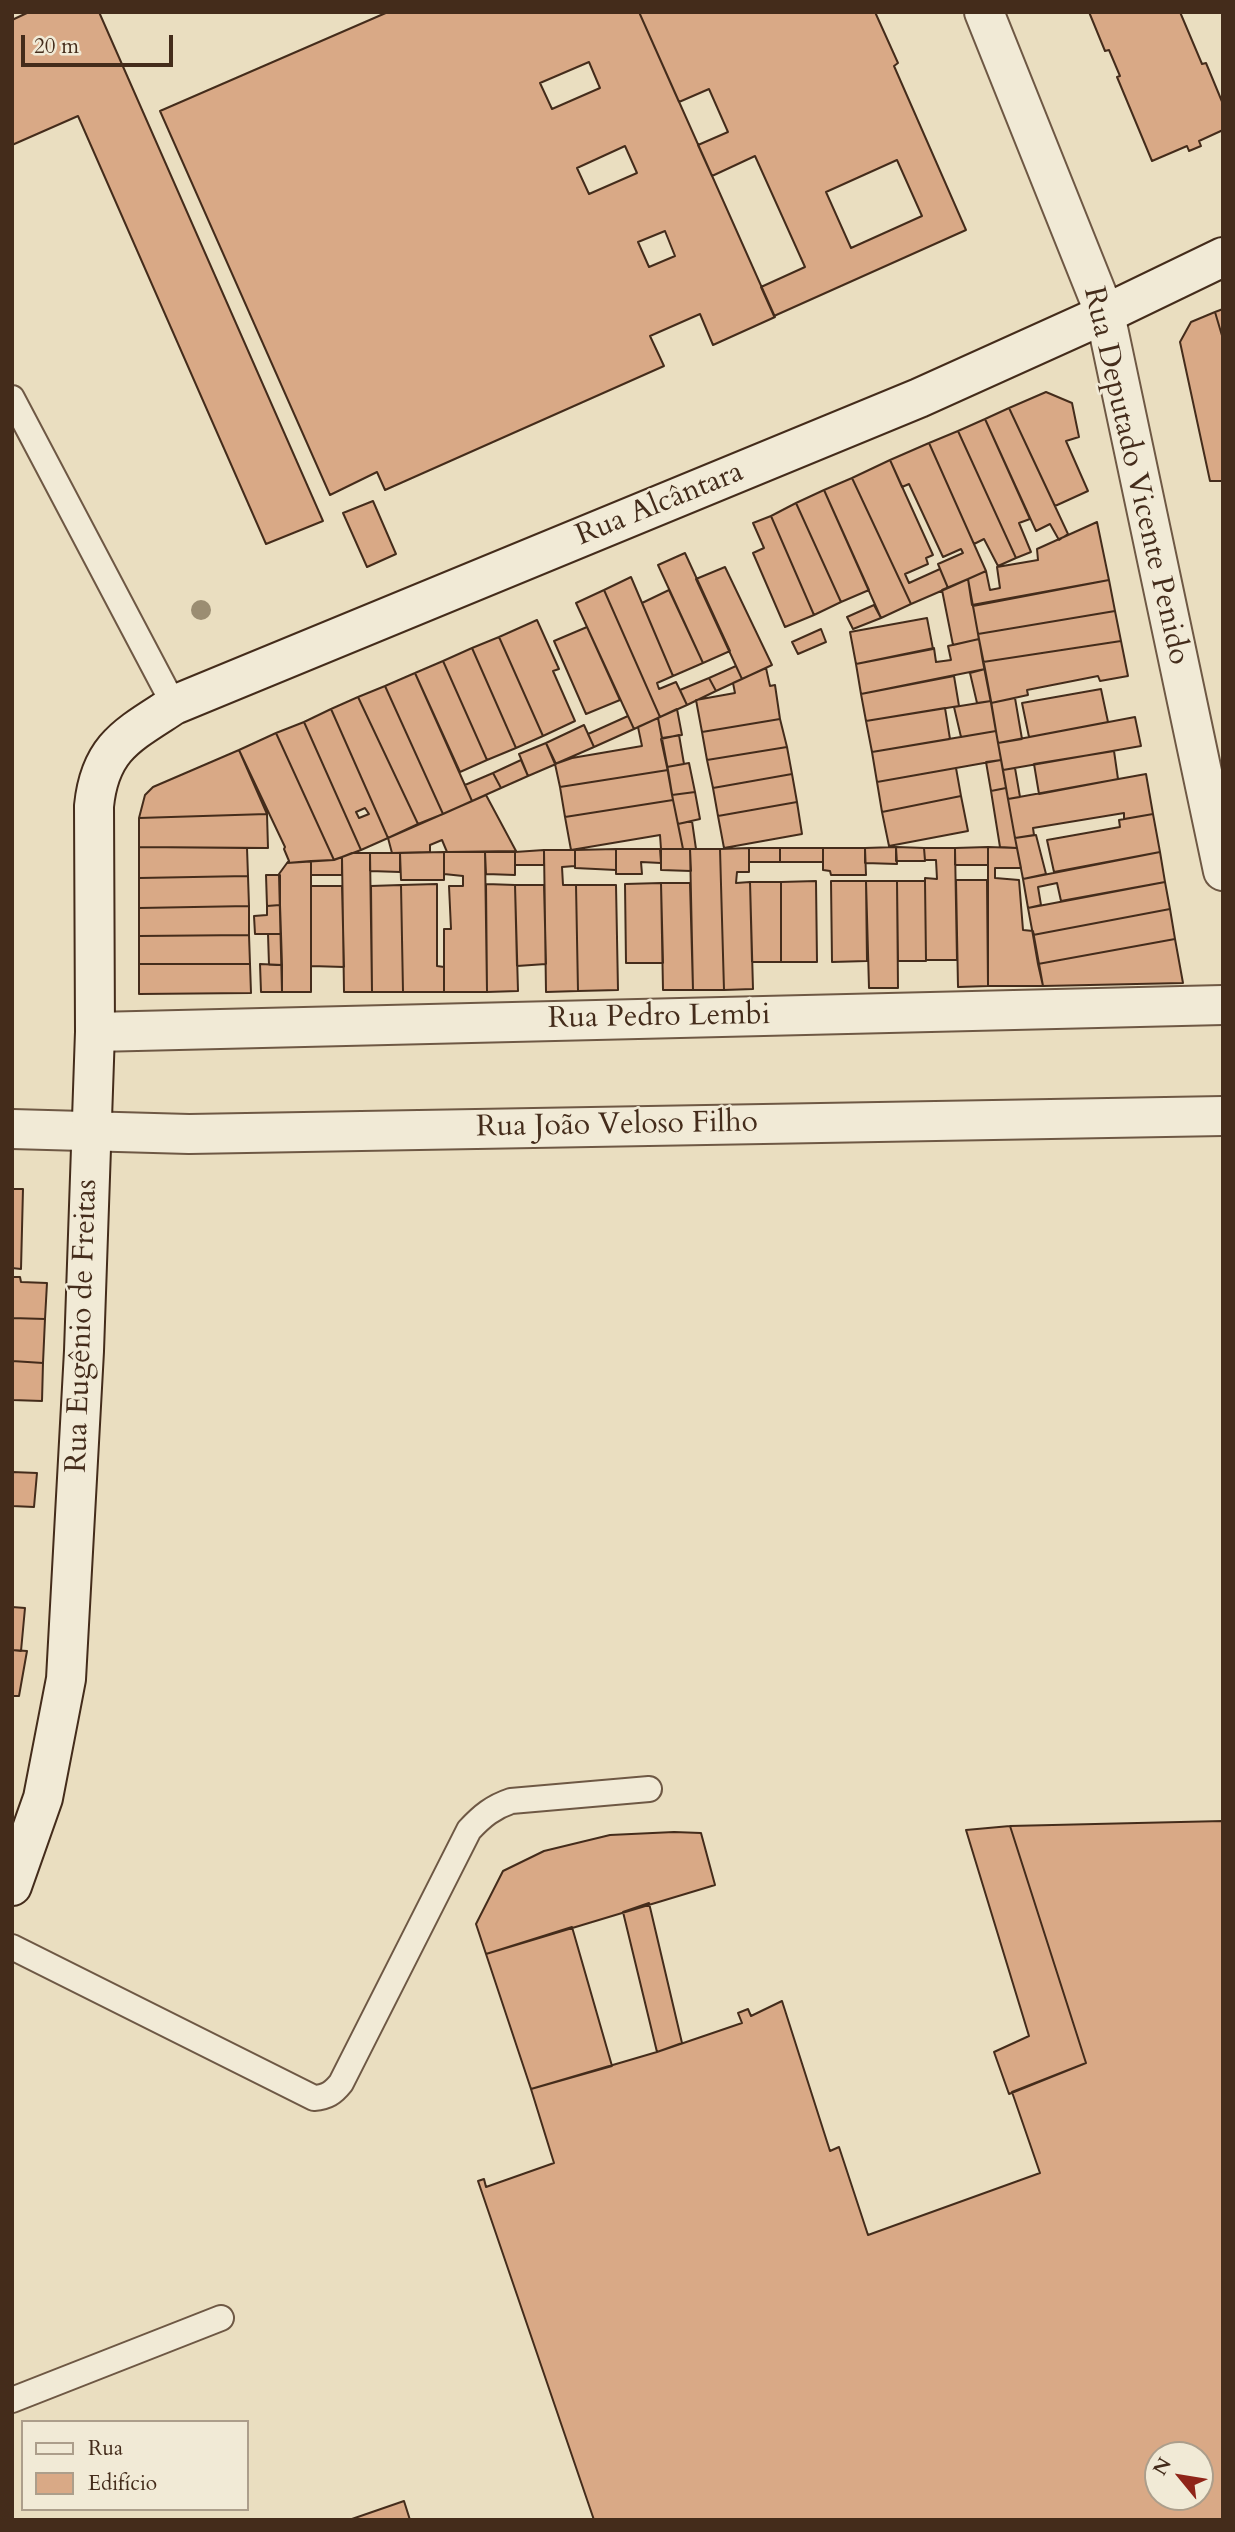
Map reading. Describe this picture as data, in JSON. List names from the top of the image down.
{
  "streets": {
    "street": [
      "Rua Deputado Vicente Penido",
      "Rua Alcântara",
      "Rua Pedro Lembi",
      "Rua João Veloso Filho",
      "Rua Eugênio de Freitas"
    ]
  },
  "crossings": [
    ["Rua Deputado Vicente Penido", "Rua Alcântara"],
    ["Rua Alcântara", "Rua Eugênio de Freitas"],
    ["Rua Pedro Lembi", "Rua Eugênio de Freitas"],
    ["Rua João Veloso Filho", "Rua Eugênio de Freitas"]
  ],
  "legend": ["Rua", "Edifício"],
  "scale_bar": "20 m",
  "north": "top left"
}
